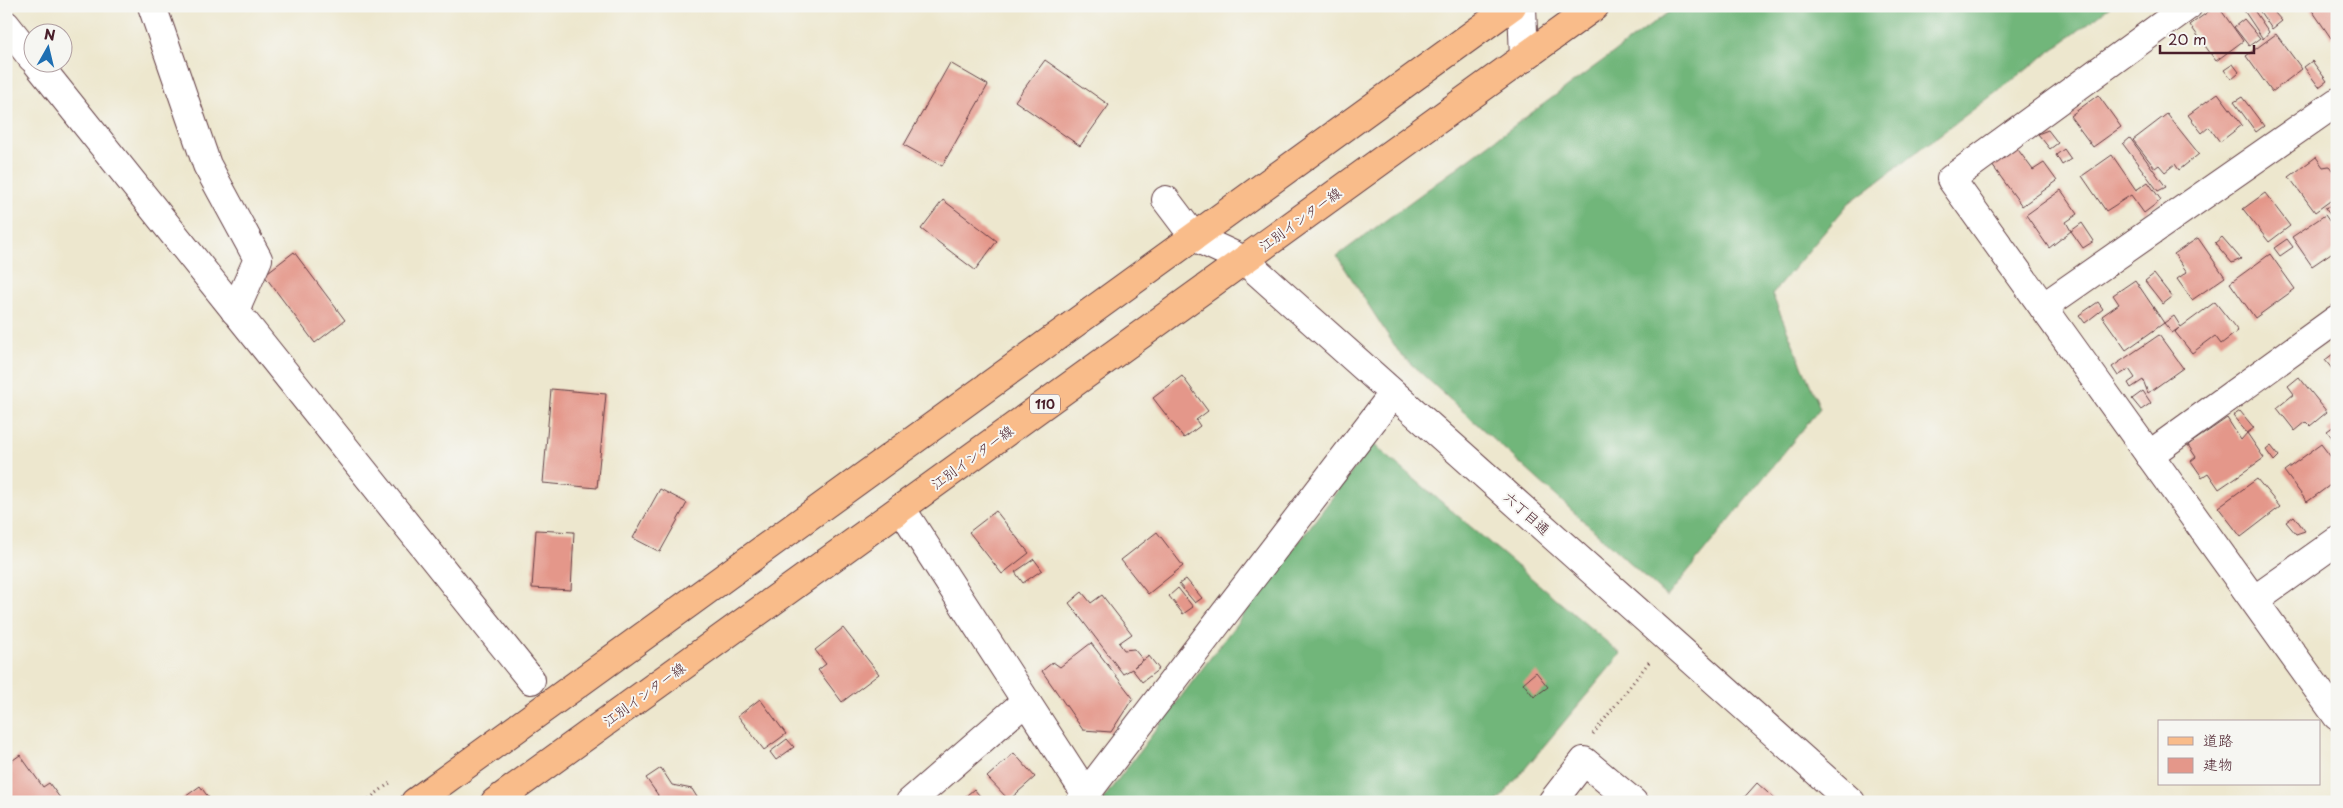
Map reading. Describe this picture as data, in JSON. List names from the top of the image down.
{
  "streets": {
    "main road": ["江別インター線", "110"],
    "street": ["六丁目通"]
  },
  "crossings": [
    ["江別インター線", "六丁目通"]
  ],
  "legend": ["道路", "建物"],
  "scale_bar": "20 m",
  "north": "top"
}
